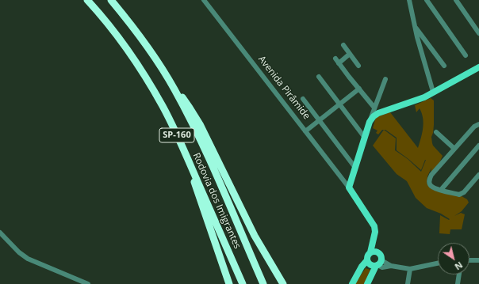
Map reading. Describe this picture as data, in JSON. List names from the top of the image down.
{
  "streets": {
    "highway": ["SP-160", "Rodovia dos Imigrantes"],
    "street": ["Avenida Pirâmide"]
  },
  "north": "bottom right"
}
